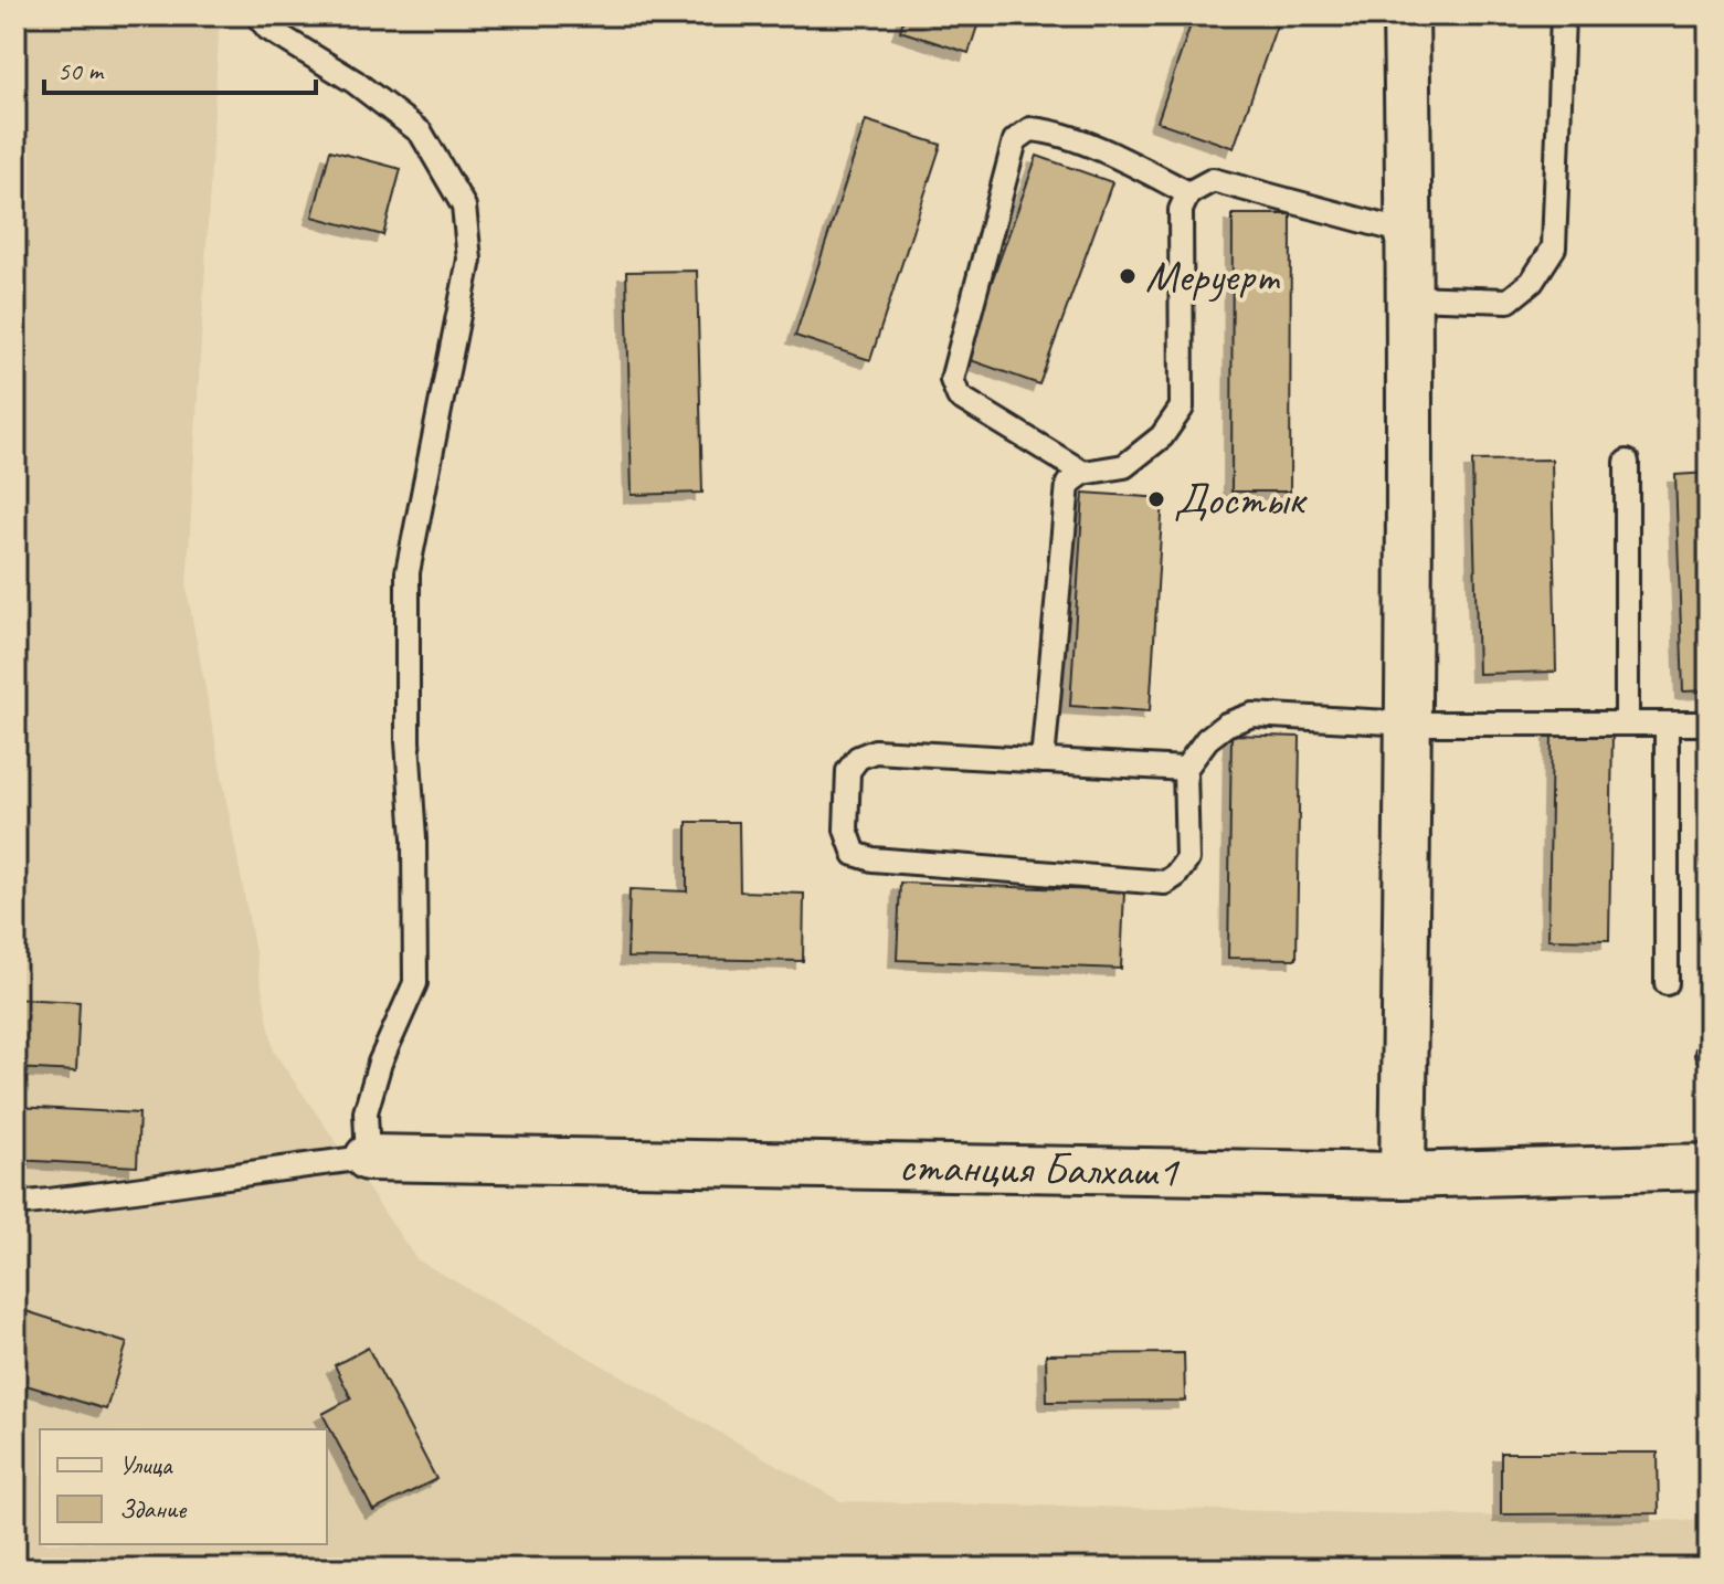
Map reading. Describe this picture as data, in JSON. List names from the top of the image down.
{
  "streets": {
    "street": ["станция Балхаш1"]
  },
  "places": ["Меруерт", "Достык"],
  "legend": ["Улица", "Здание"],
  "scale_bar": "50 m"
}
